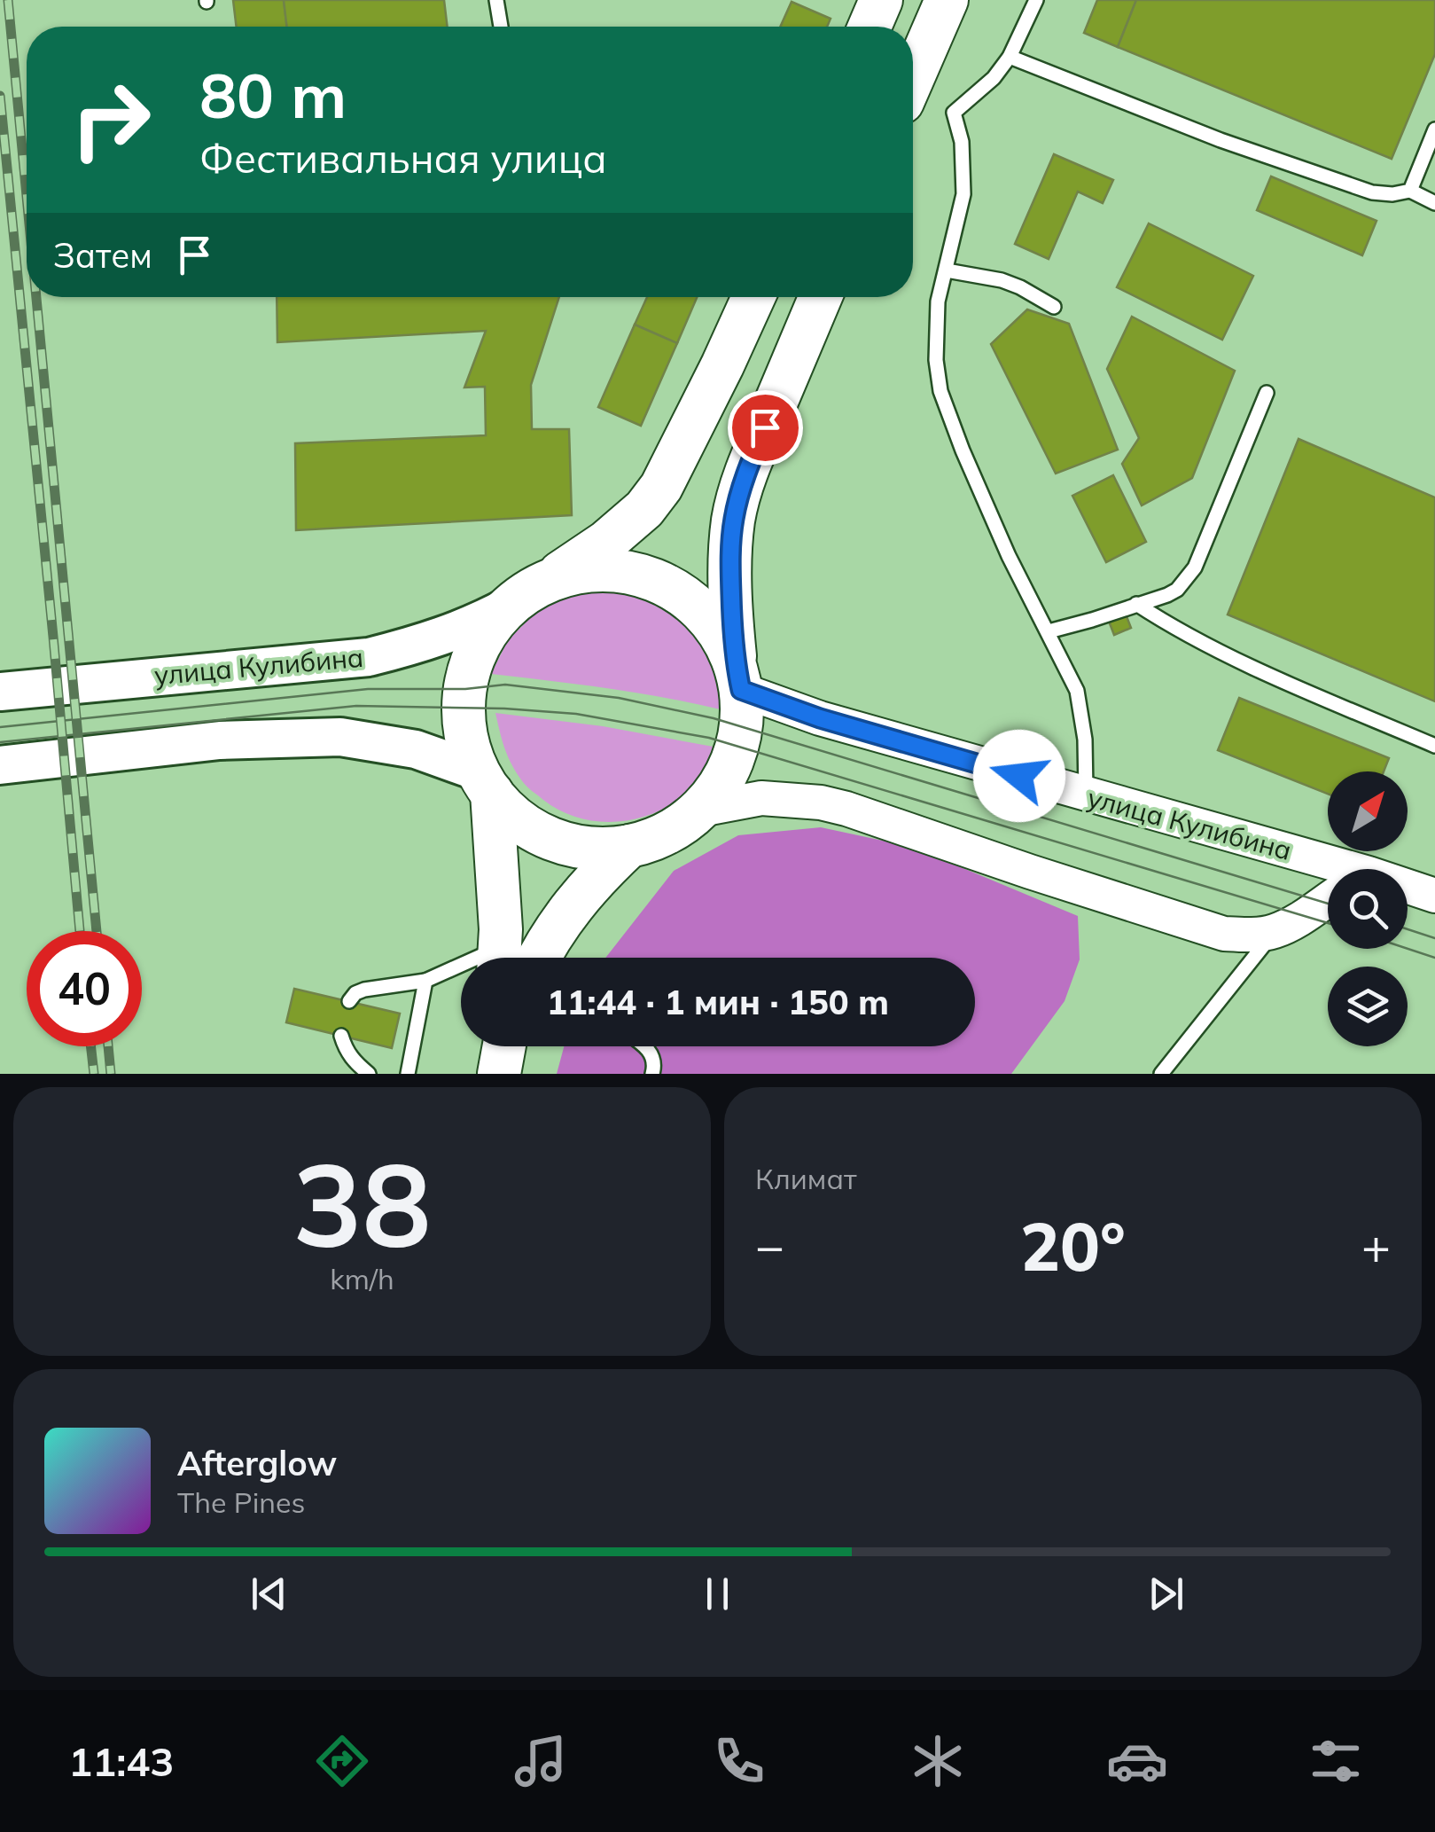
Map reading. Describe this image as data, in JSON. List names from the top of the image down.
{
  "streets": {
    "main road": ["улица Кулибина"]
  },
  "north": "top right",
  "page": {
    "turn": ["80 m", "Фестивальная улица"],
    "then": "Затем",
    "limit": "40",
    "trip": "11:44 · 1 мин · 150 m",
    "tile": [
      ["38", "km/h"],
      "Климат"
    ],
    "heat": ["−", "20°", "+"],
    "song": ["Afterglow", "The Pines"],
    "tabs": "11:43"
  }
}
